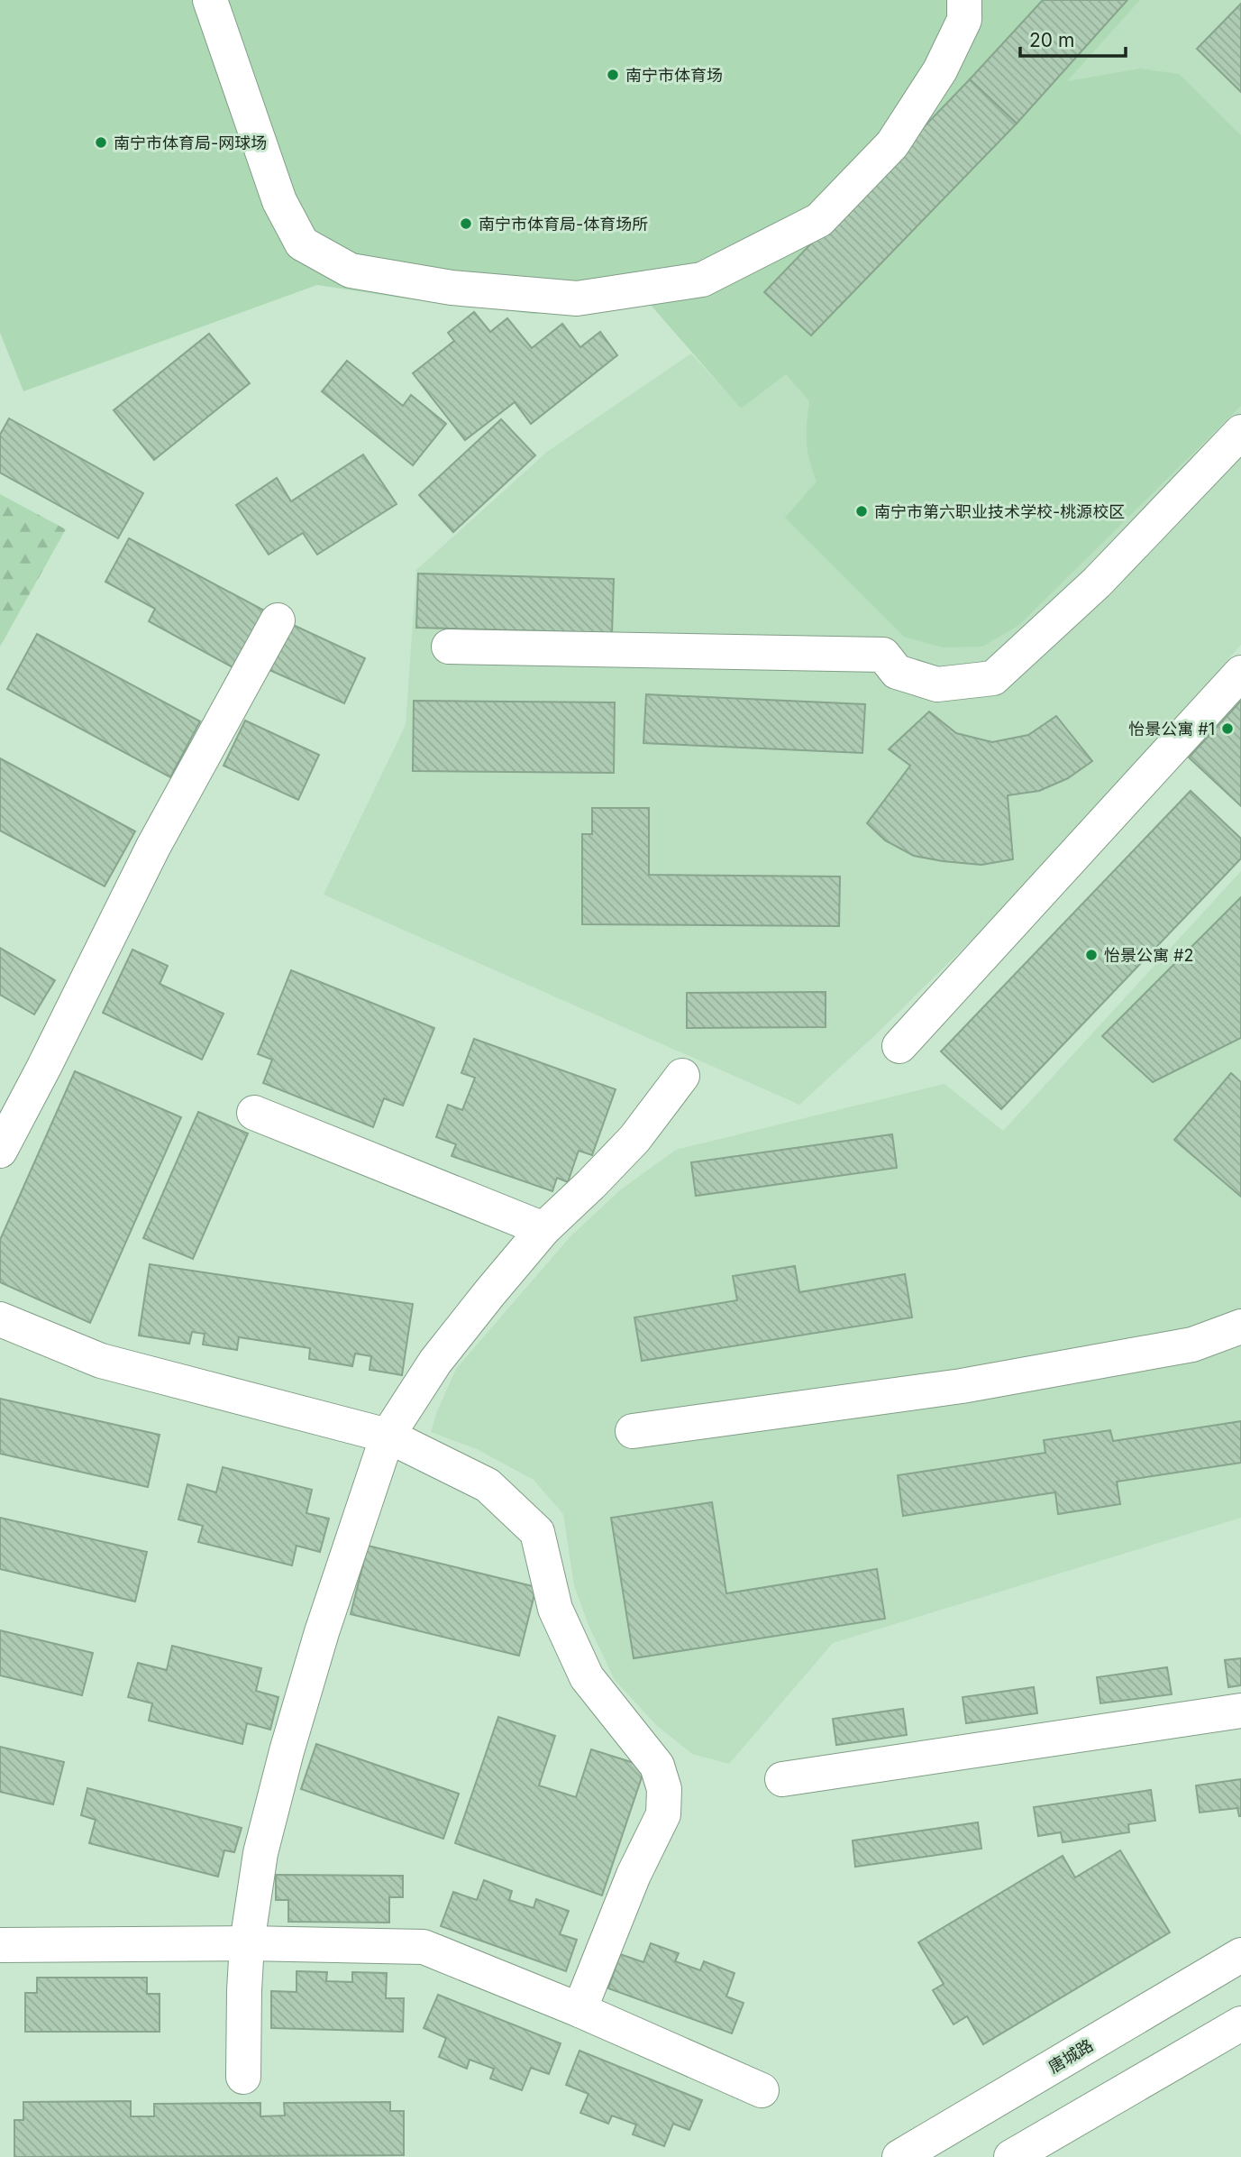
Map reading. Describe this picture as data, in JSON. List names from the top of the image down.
{
  "streets": {
    "street": ["唐城路"]
  },
  "places": [
    "南宁市体育场",
    "南宁市体育局-网球场",
    "南宁市体育局-体育场所",
    "南宁市第六职业技术学校-桃源校区",
    "怡景公寓 #1",
    "怡景公寓 #2"
  ],
  "scale_bar": "20 m"
}
